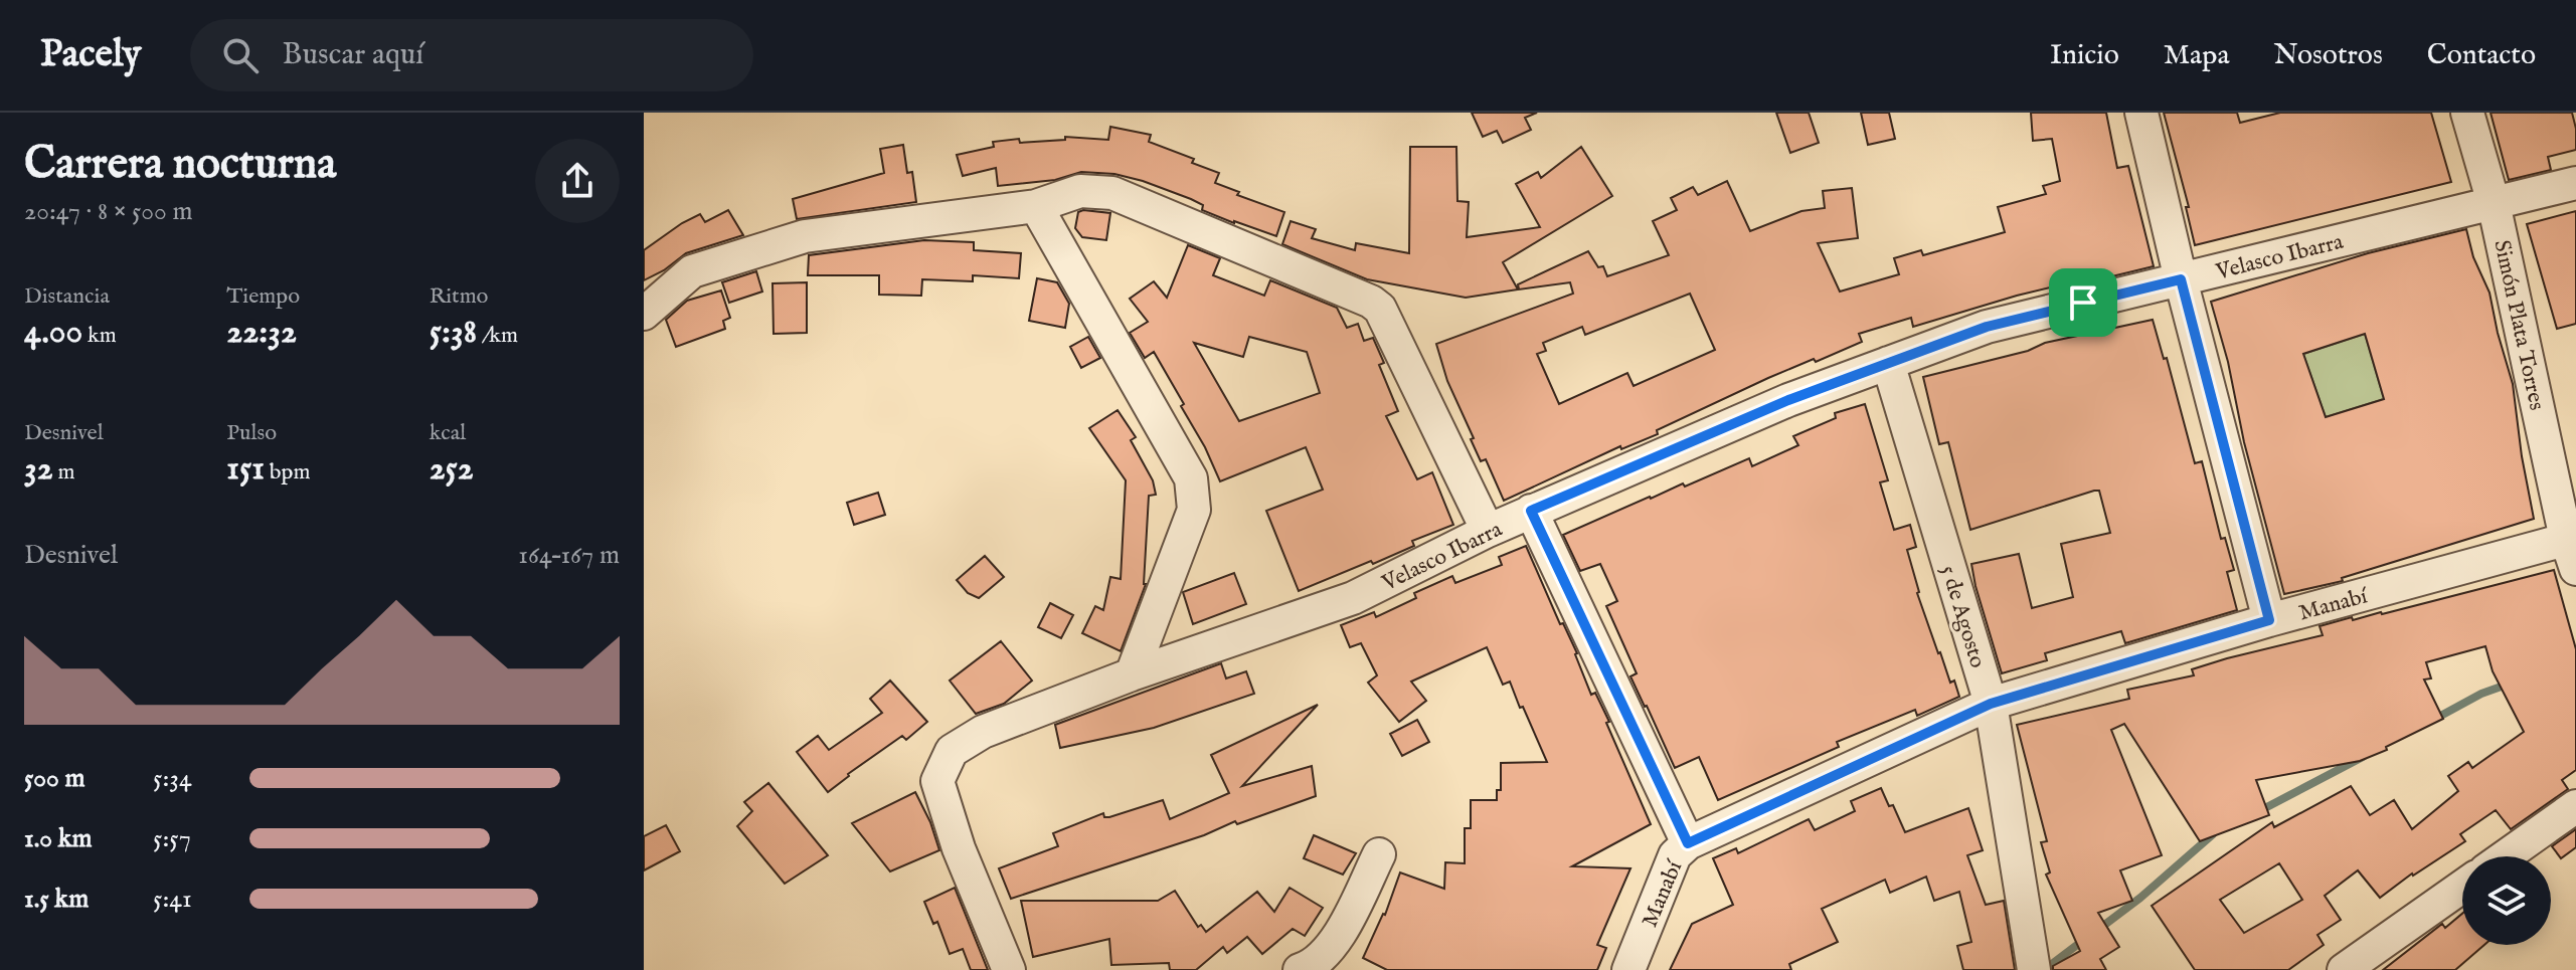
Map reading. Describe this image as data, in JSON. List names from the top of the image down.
{
  "streets": {
    "street": [
      "Velasco Ibarra",
      "Simón Plata Torres",
      "Manabí",
      "5 de Agosto"
    ]
  },
  "crossings": [
    ["Velasco Ibarra", "Simón Plata Torres"],
    ["Velasco Ibarra", "5 de Agosto"],
    ["Simón Plata Torres", "Manabí"],
    ["Manabí", "5 de Agosto"]
  ],
  "page": {
    "header": "Pacely",
    "search": "Buscar aquí",
    "nav": [
      "Inicio",
      "Mapa",
      "Nosotros",
      "Contacto"
    ],
    "heading": ["Carrera nocturna", "20:47 · 8 × 500 m"],
    "stats": [
      ["Distancia", "4.00 km"],
      ["Tiempo", "22:32"],
      ["Ritmo", "5:38 /km"],
      ["Desnivel", "32 m"],
      ["Pulso", "151 bpm"],
      ["kcal", "252"]
    ],
    "chart": ["Desnivel", "164–167 m"],
    "list": [
      {
        "name": "500 m",
        "note": "5:34"
      },
      {
        "name": "1.0 km",
        "note": "5:57"
      },
      {
        "name": "1.5 km",
        "note": "5:41"
      }
    ]
  }
}
